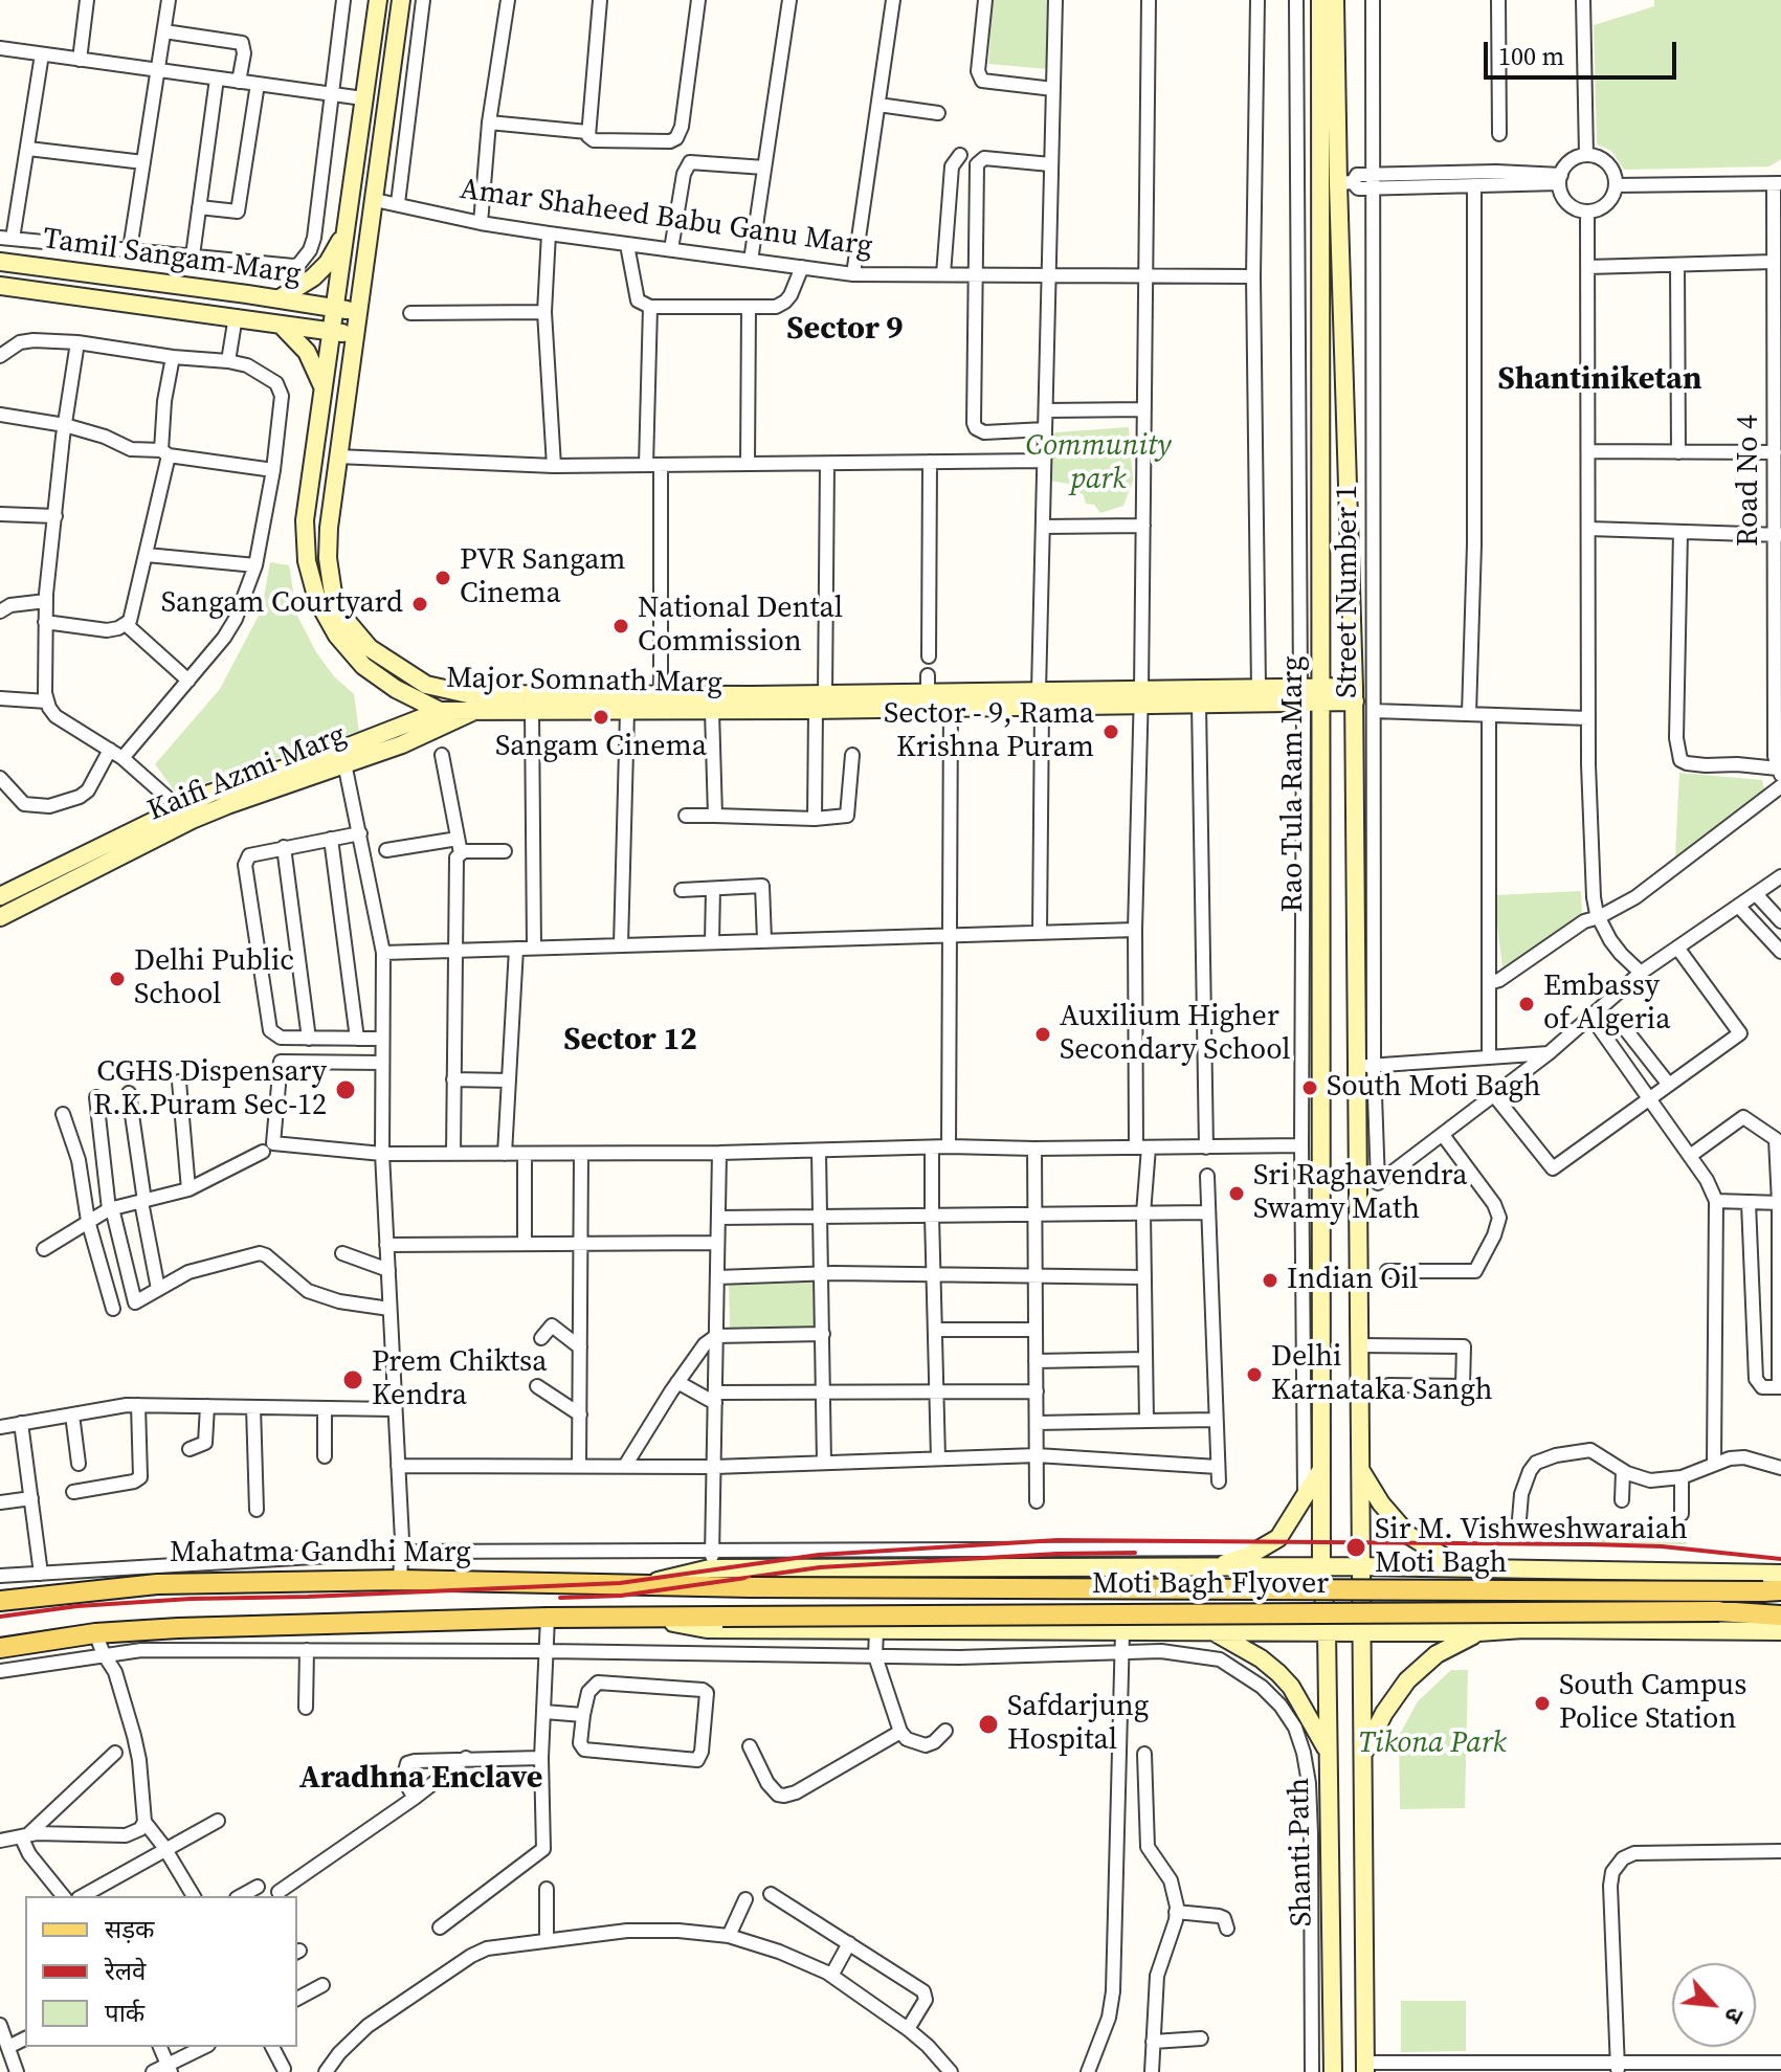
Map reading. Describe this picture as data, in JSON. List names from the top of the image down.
{
  "streets": {
    "main road": ["Mahatma Gandhi Marg", "Moti Bagh Flyover"],
    "street": [
      "Amar Shaheed Babu Ganu Marg",
      "Tamil Sangam Marg",
      "Road No 4",
      "Street Number 1",
      "Major Somnath Marg",
      "Kaifi Azmi Marg",
      "Rao Tula Ram Marg",
      "Shanti Path"
    ]
  },
  "crossings": [
    ["Amar Shaheed Babu Ganu Marg", "Major Somnath Marg"],
    ["Tamil Sangam Marg", "Major Somnath Marg"],
    ["Street Number 1", "Rao Tula Ram Marg"],
    ["Major Somnath Marg", "Kaifi Azmi Marg"],
    ["Major Somnath Marg", "Rao Tula Ram Marg"],
    ["Rao Tula Ram Marg", "Shanti Path"],
    ["Mahatma Gandhi Marg", "Moti Bagh Flyover"]
  ],
  "districts": [
    "Sector 9",
    "Shantiniketan",
    "Sector 12",
    "Aradhna Enclave"
  ],
  "parks": ["Community park", "Tikona Park"],
  "places": [
    "PVR Sangam Cinema",
    "Sangam Courtyard",
    "National Dental Commission",
    "Sangam Cinema",
    "Sector - 9, Rama Krishna Puram",
    "Delhi Public School",
    "Embassy of Algeria",
    "Auxilium Higher Secondary School",
    "South Moti Bagh",
    "CGHS Dispensary R.K.Puram Sec-12",
    "Sri Raghavendra Swamy Math",
    "Indian Oil",
    "Delhi Karnataka Sangh",
    "Prem Chiktsa Kendra",
    "Sir M. Vishweshwaraiah Moti Bagh",
    "South Campus Police Station",
    "Safdarjung Hospital"
  ],
  "legend": ["सड़क", "रेलवे", "पार्क"],
  "scale_bar": "100 m",
  "north": "bottom right"
}
